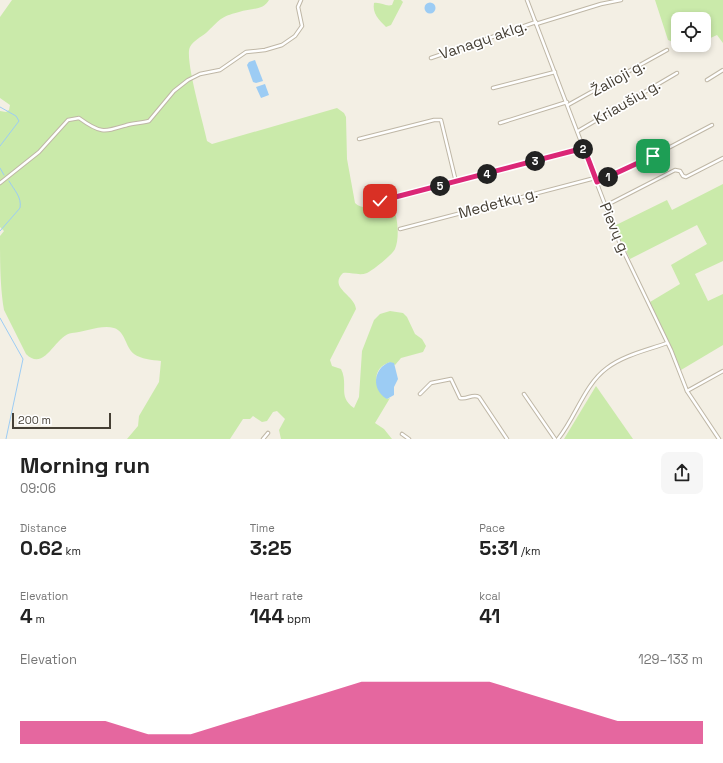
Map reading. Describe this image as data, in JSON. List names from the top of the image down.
{
  "streets": {
    "street": [
      "Vanagų aklg.",
      "Žalioji g.",
      "Kriaušių g.",
      "Medetkų g.",
      "Pievų g."
    ]
  },
  "crossings": [
    ["Vanagų aklg.", "Pievų g."],
    ["Žalioji g.", "Pievų g."],
    ["Kriaušių g.", "Pievų g."],
    ["Medetkų g.", "Pievų g."]
  ],
  "scale_bar": "200 m",
  "page": {
    "pins": [
      "2",
      "3",
      "4",
      "1",
      "5"
    ],
    "scale": "200 m",
    "heading": ["Morning run", "09:06"],
    "stats": [
      ["Distance", "0.62 km"],
      ["Time", "3:25"],
      ["Pace", "5:31 /km"],
      ["Elevation", "4 m"],
      ["Heart rate", "144 bpm"],
      ["kcal", "41"]
    ],
    "chart": ["Elevation", "129–133 m"]
  }
}
